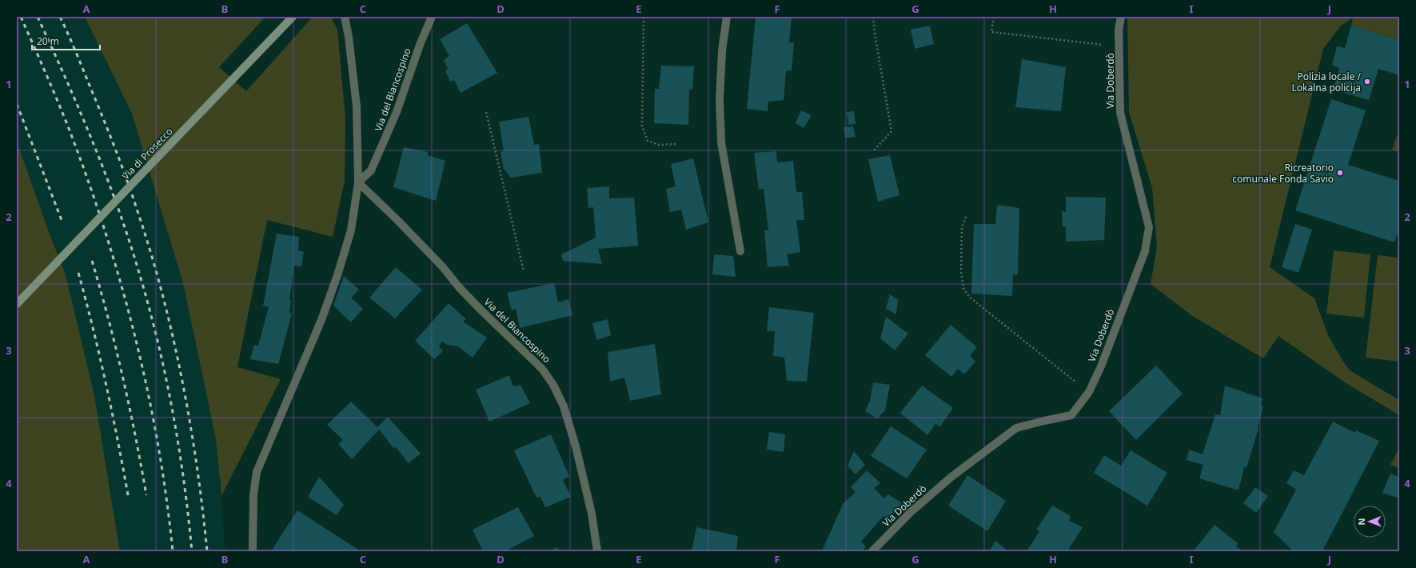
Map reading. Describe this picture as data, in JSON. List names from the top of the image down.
{
  "streets": {
    "main road": ["Via di Prosecco"],
    "street": ["Via Doberdò", "Via del Biancospino"]
  },
  "places": ["Polizia locale / Lokalna policija", "Ricreatorio comunale Fonda Savio"],
  "scale_bar": "20 m",
  "north": "left",
  "grid": {
    "columns": [
      "A",
      "B",
      "C",
      "D",
      "E",
      "F",
      "G",
      "H",
      "I",
      "J"
    ],
    "rows": [
      "1",
      "2",
      "3",
      "4"
    ]
  }
}
